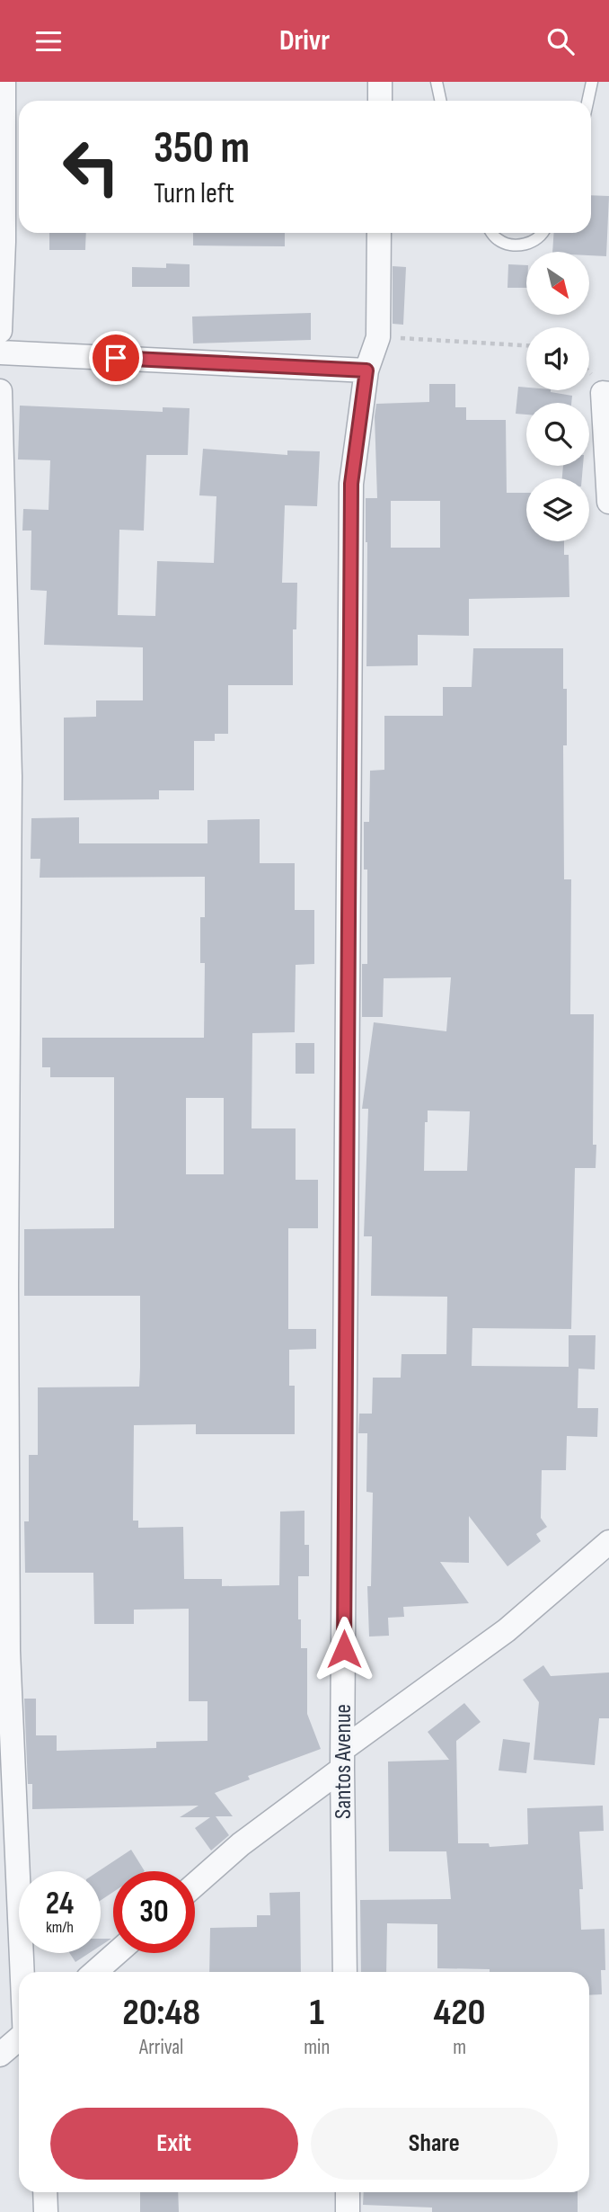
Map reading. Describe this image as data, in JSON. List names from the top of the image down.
{
  "streets": {
    "street": ["Santos Avenue"]
  },
  "north": "bottom right",
  "page": {
    "header": "Drivr",
    "turn": ["350 m", "Turn left"],
    "speed": "24 km/h",
    "limit": "30",
    "eta": [
      "20:48",
      "Arrival",
      "1",
      "min",
      "420",
      "m"
    ],
    "buttons": ["Exit", "Share"]
  }
}
